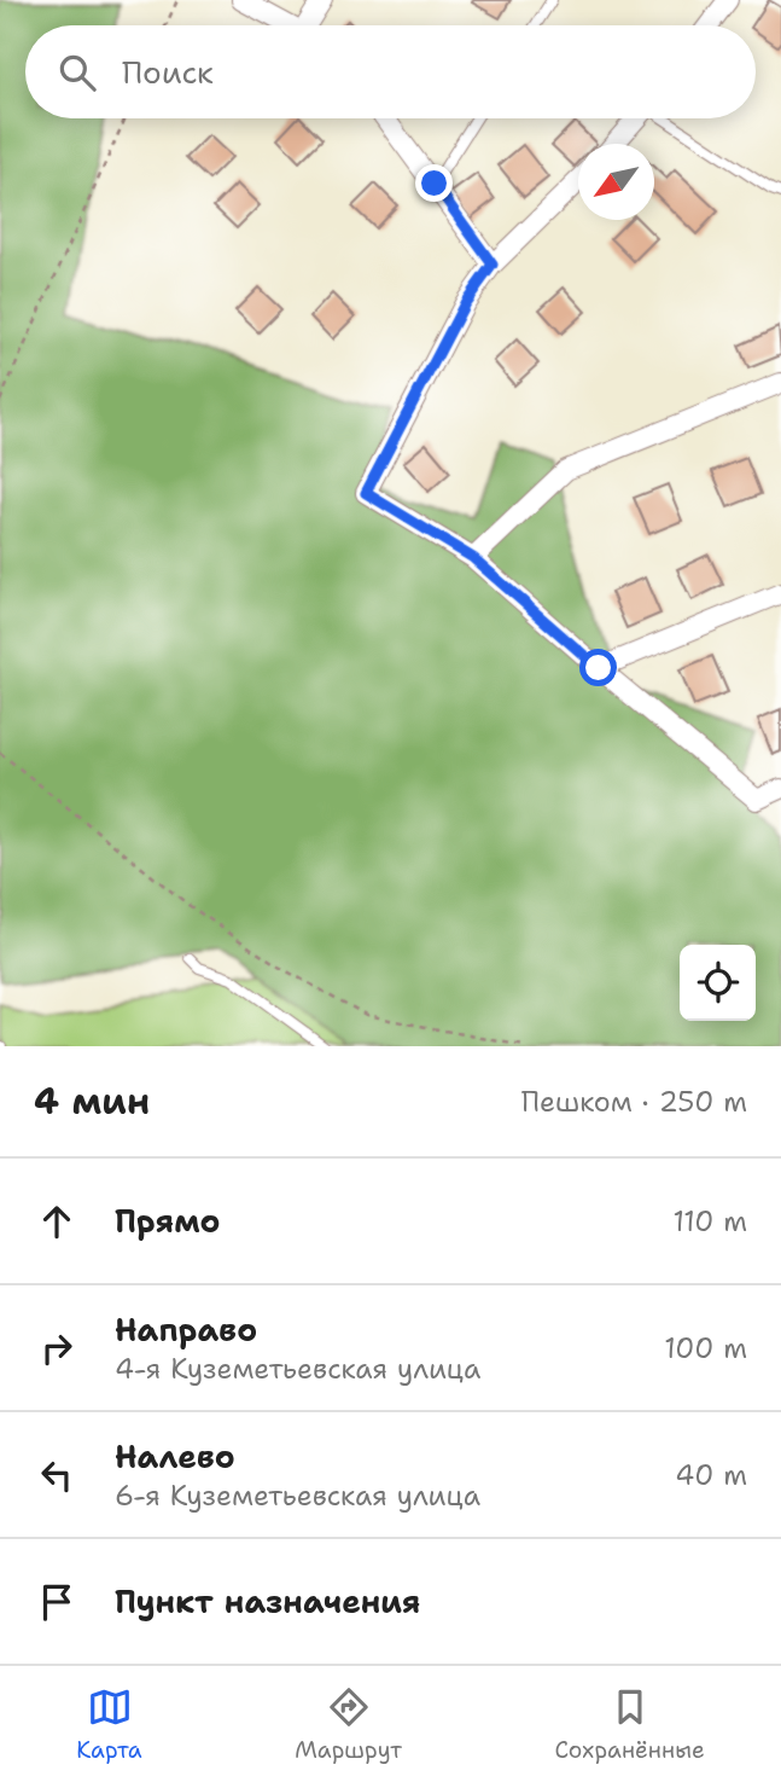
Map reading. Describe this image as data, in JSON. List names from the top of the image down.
{
  "north": "bottom left",
  "page": {
    "search": "Поиск",
    "heading": ["4 мин", "Пешком · 250 m"],
    "list": [
      ["Прямо", "110 m"],
      ["Направо", "4-я Куземетьевская улица", "100 m"],
      ["Налево", "6-я Куземетьевская улица", "40 m"],
      "Пункт назначения"
    ],
    "nav": ["Карта", "Маршрут", "Сохранённые"]
  }
}
